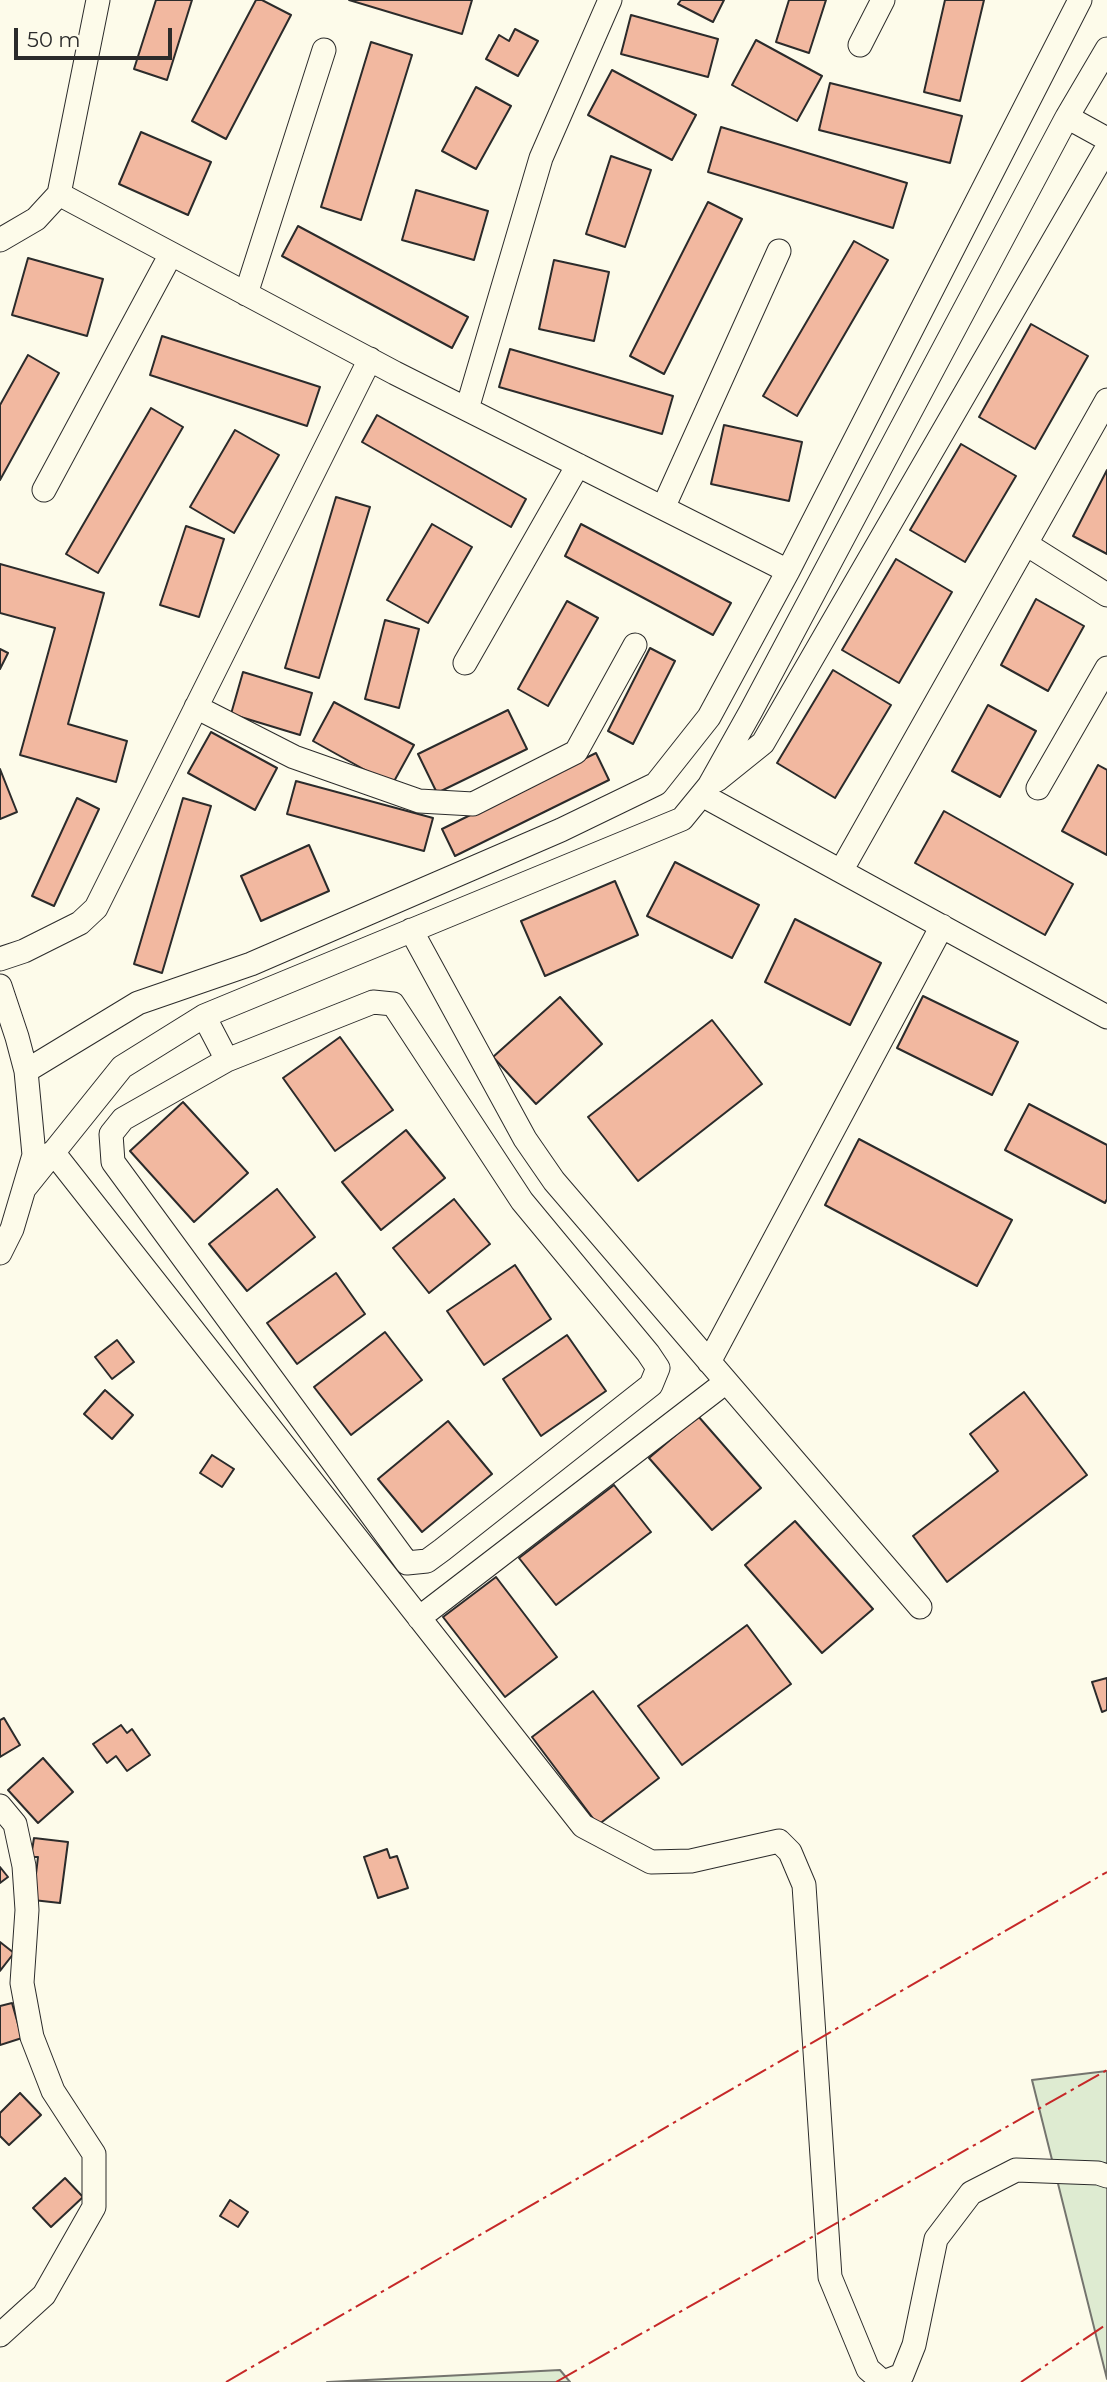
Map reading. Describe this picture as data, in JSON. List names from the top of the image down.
{
  "scale_bar": "50 m"
}
